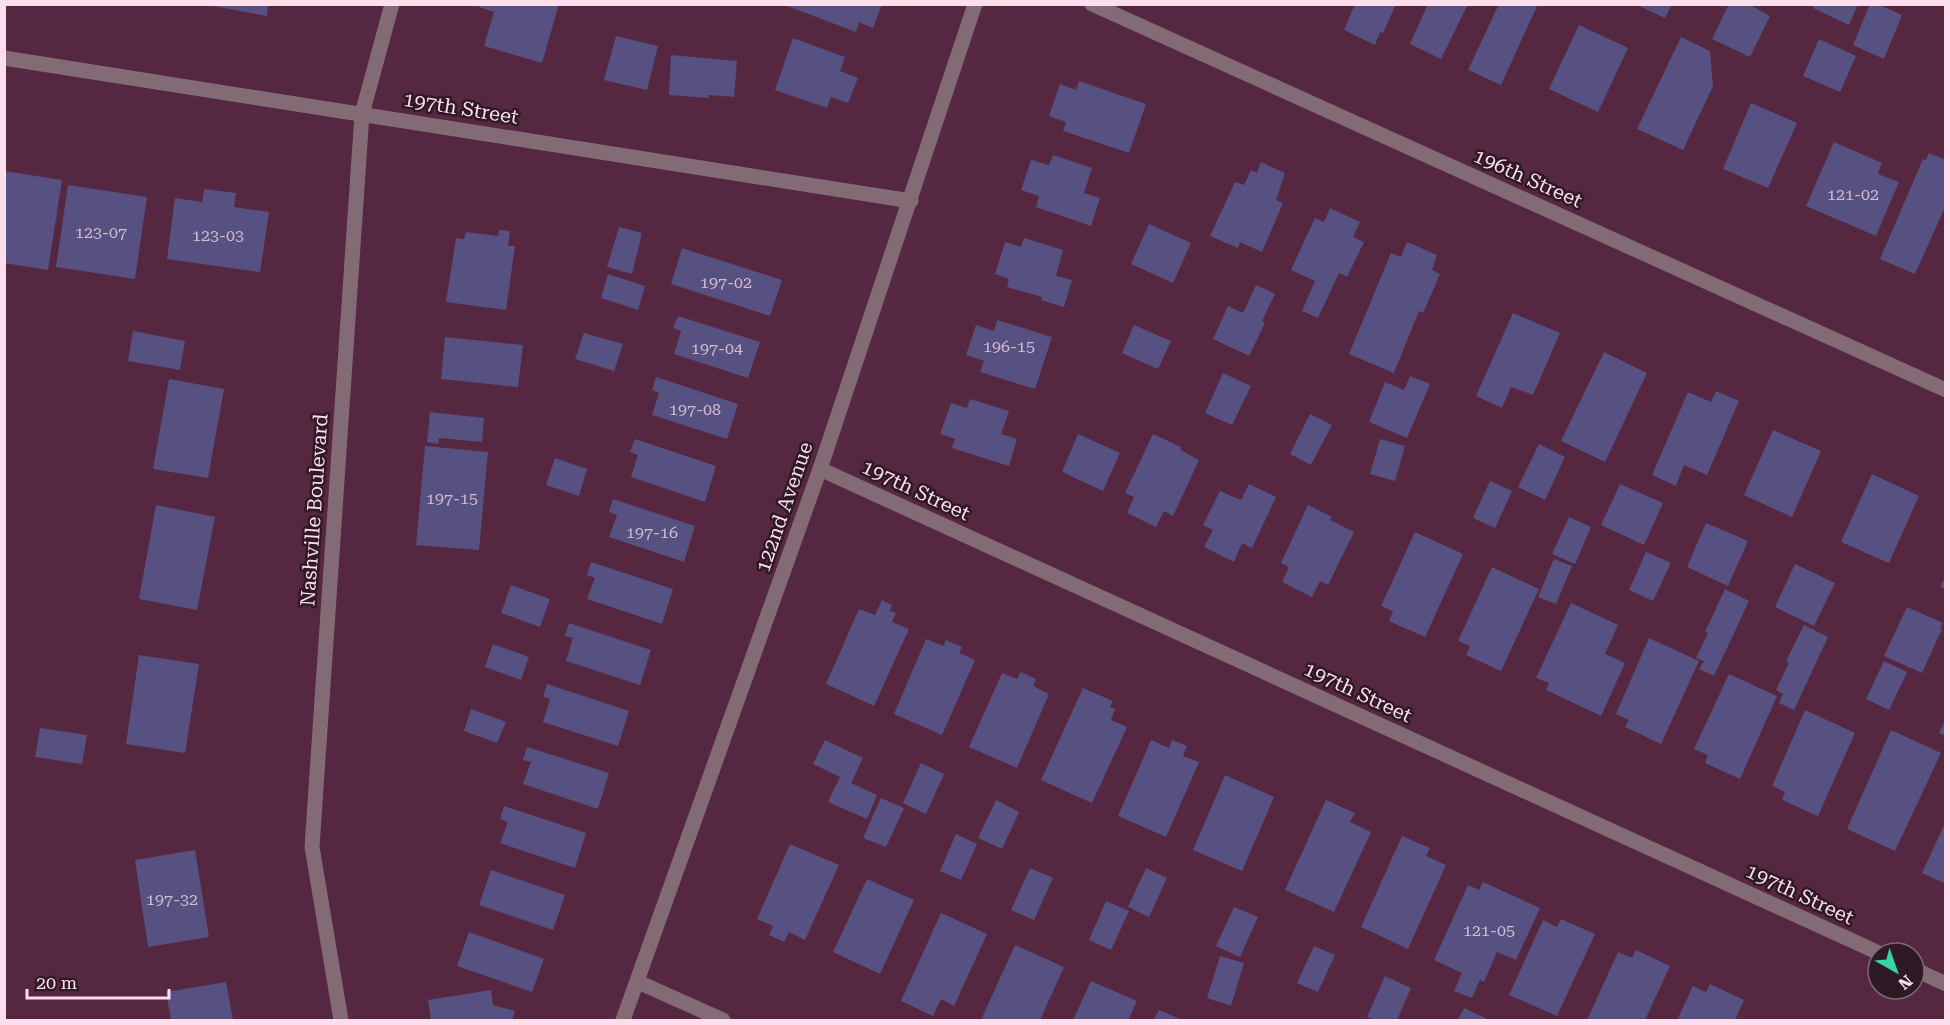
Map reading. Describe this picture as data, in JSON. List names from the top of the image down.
{
  "streets": {
    "street": [
      "197th Street",
      "196th Street",
      "122nd Avenue",
      "Nashville Boulevard"
    ]
  },
  "crossings": [
    ["197th Street", "122nd Avenue"],
    ["197th Street", "Nashville Boulevard"]
  ],
  "house_numbers": [
    "121-02",
    "123-07",
    "123-03",
    "197-02",
    "196-15",
    "197-04",
    "197-08",
    "197-15",
    "197-16",
    "197-32",
    "121-05"
  ],
  "scale_bar": "20 m",
  "north": "bottom right"
}
